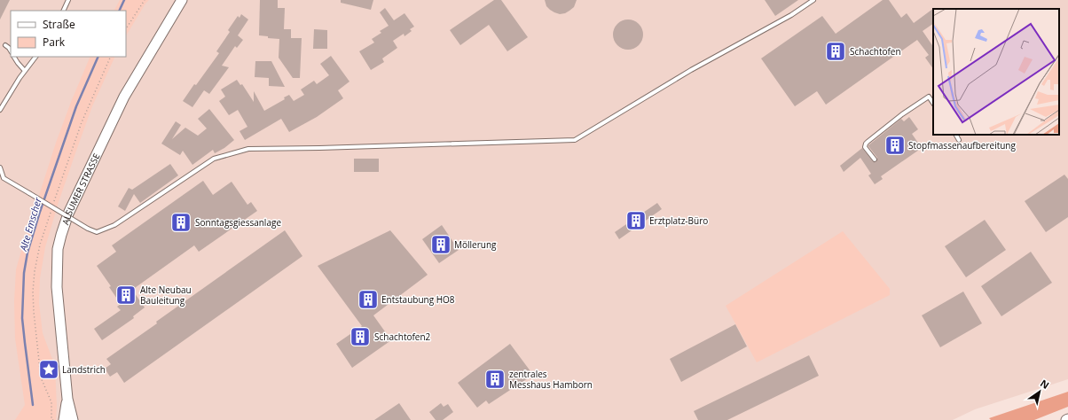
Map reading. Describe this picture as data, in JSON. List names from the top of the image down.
{
  "streets": {
    "street": ["ALSUMER STRASSE"]
  },
  "water": ["Alte Emscher"],
  "places": {
    "building": [
      "Schachtofen",
      "Stopfmassenaufbereitung",
      "Erztplatz-Büro",
      "Sonntagsgiessanlage",
      "Möllerung",
      "Alte Neubau Bauleitung",
      "Entstaubung HO8",
      "Schachtofen2",
      "zentrales Messhaus Hamborn"
    ],
    "place": ["Landstrich"]
  },
  "legend": ["Straße", "Park"],
  "north": "top right"
}
